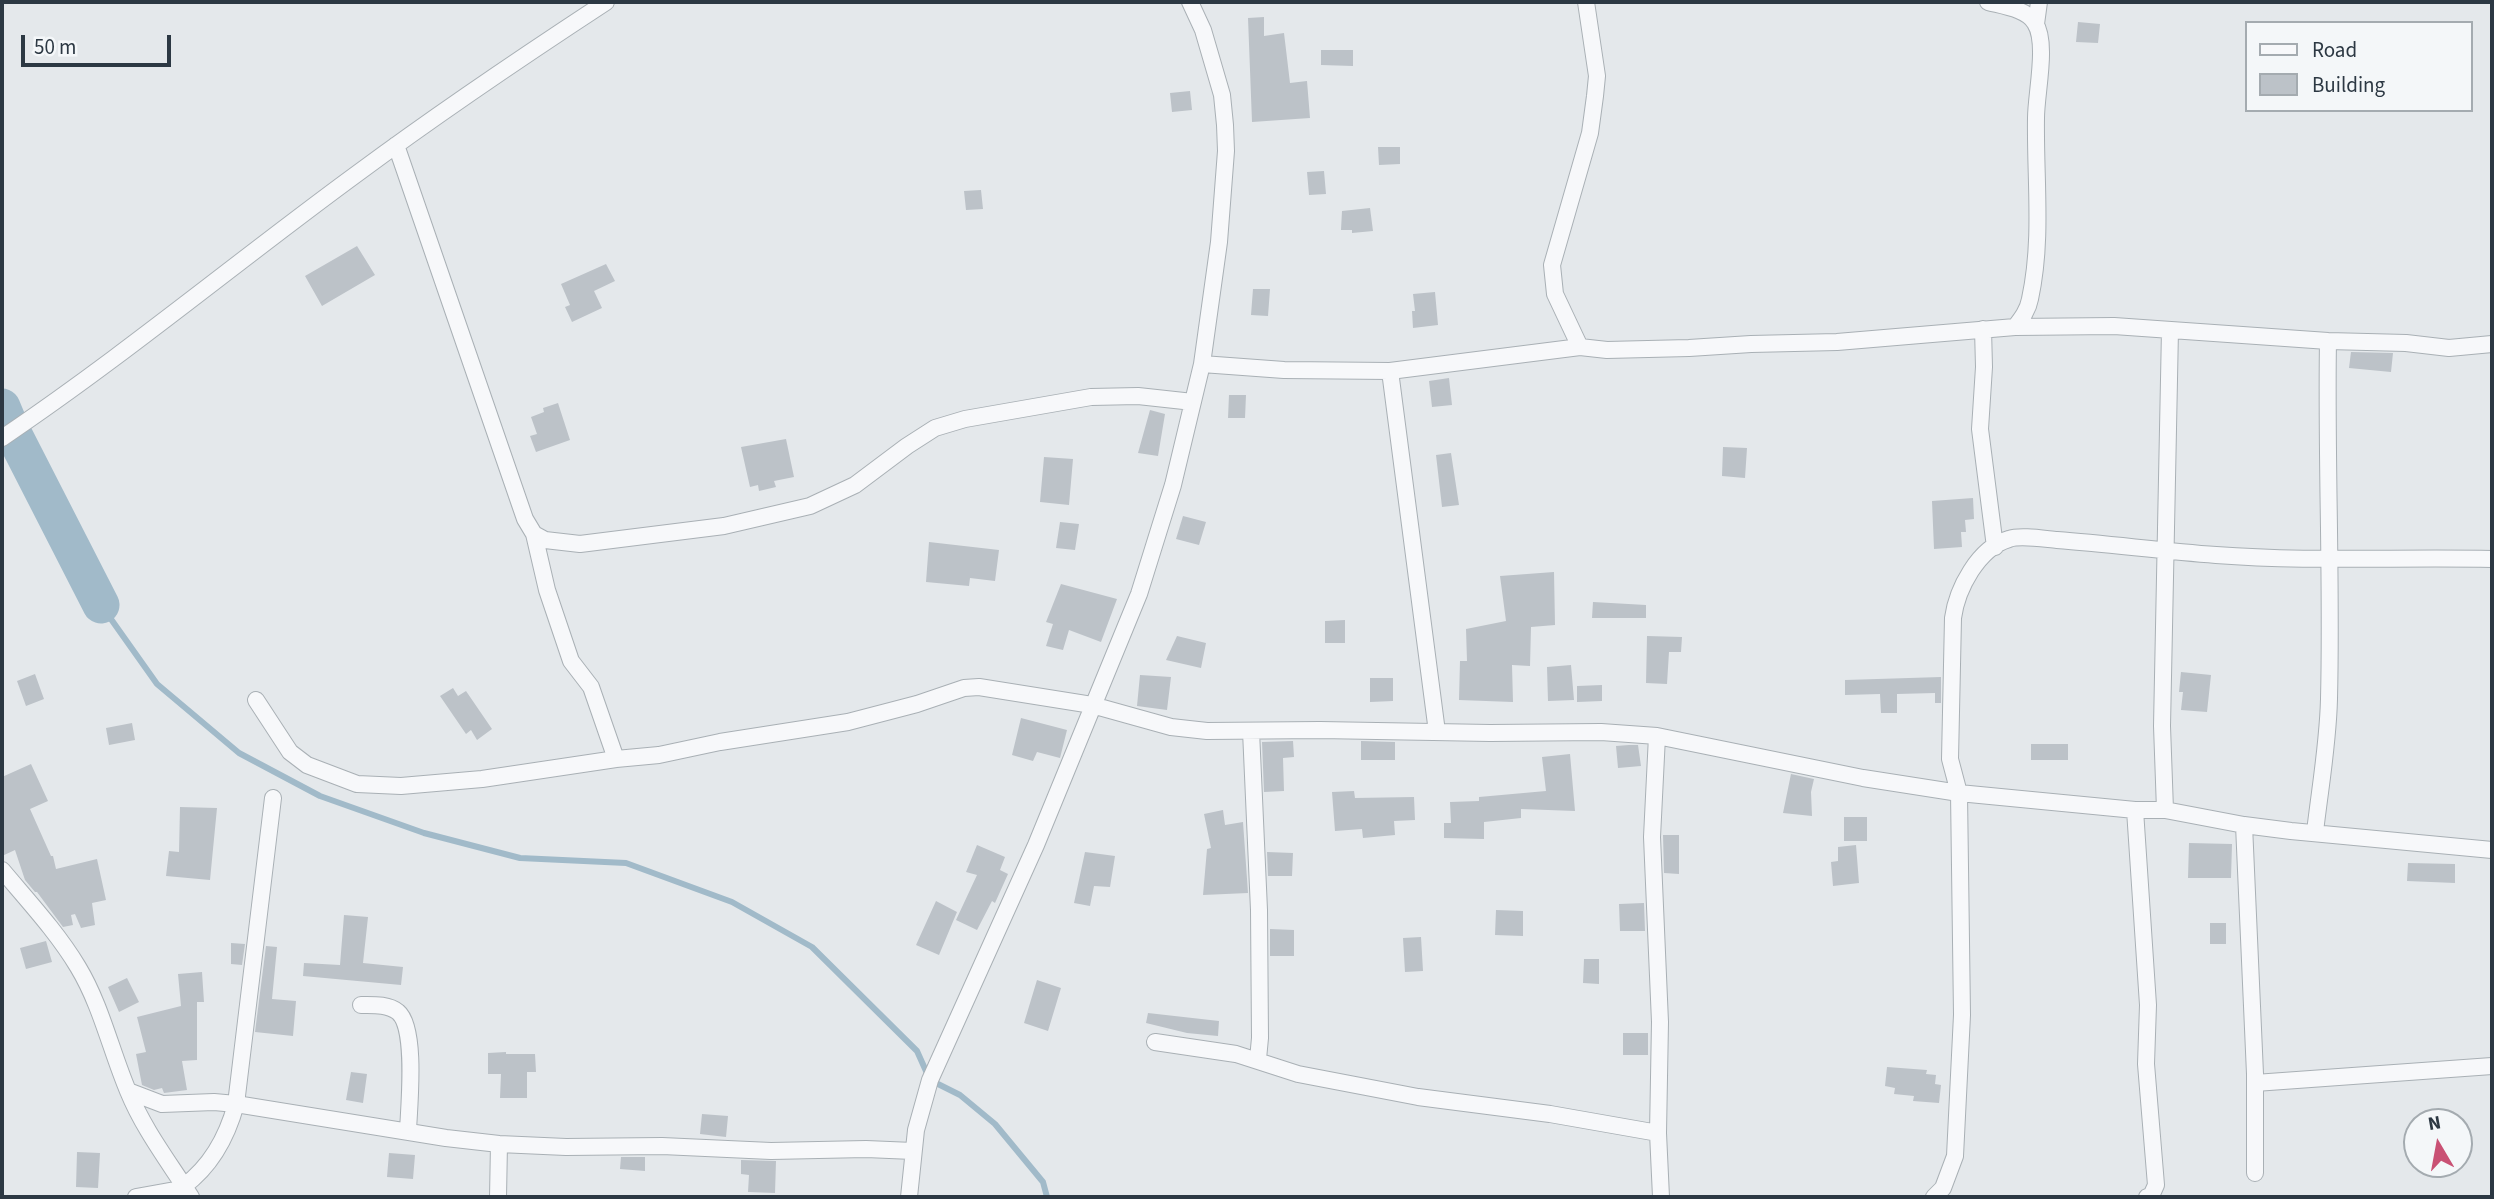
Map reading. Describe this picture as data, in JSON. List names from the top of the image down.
{
  "legend": ["Road", "Building"],
  "scale_bar": "50 m",
  "north": "top"
}
